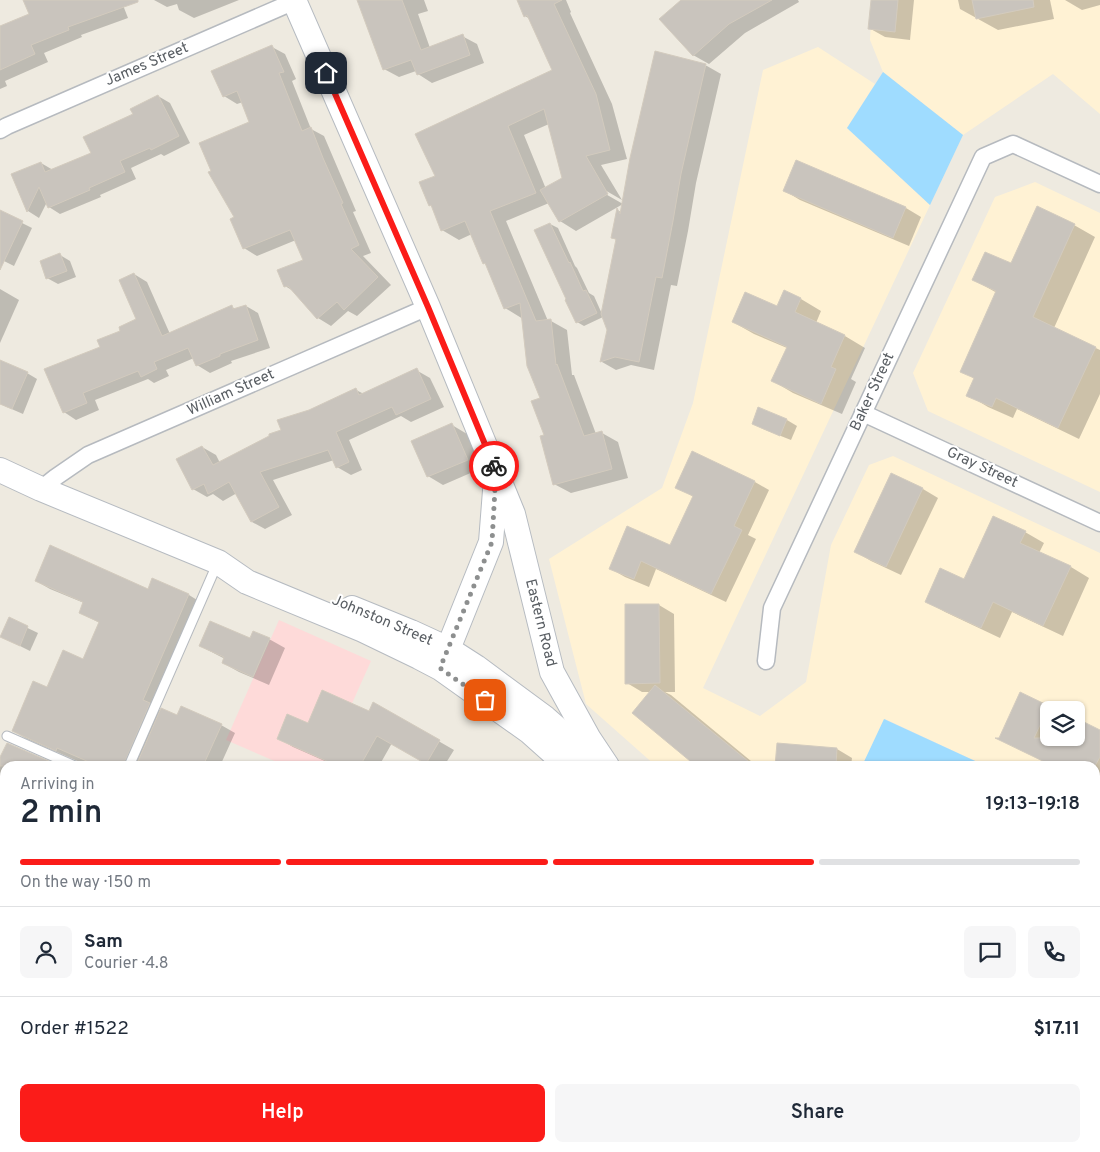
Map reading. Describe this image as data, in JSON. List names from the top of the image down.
{
  "streets": {
    "street": [
      "James Street",
      "Baker Street",
      "William Street",
      "Gray Street",
      "Johnston Street",
      "Eastern Road"
    ]
  },
  "crossings": [
    ["James Street", "Eastern Road"],
    ["Baker Street", "Gray Street"],
    ["William Street", "Johnston Street"],
    ["William Street", "Eastern Road"],
    ["Johnston Street", "Eastern Road"]
  ],
  "page": {
    "heading": ["2 min", "Arriving in", "19:13–19:18"],
    "panel": [
      "Sam",
      "Courier · 4.8",
      "Order #1522",
      "$17.11"
    ],
    "bar": "On the way · 150 m",
    "buttons": ["Help", "Share"]
  }
}
